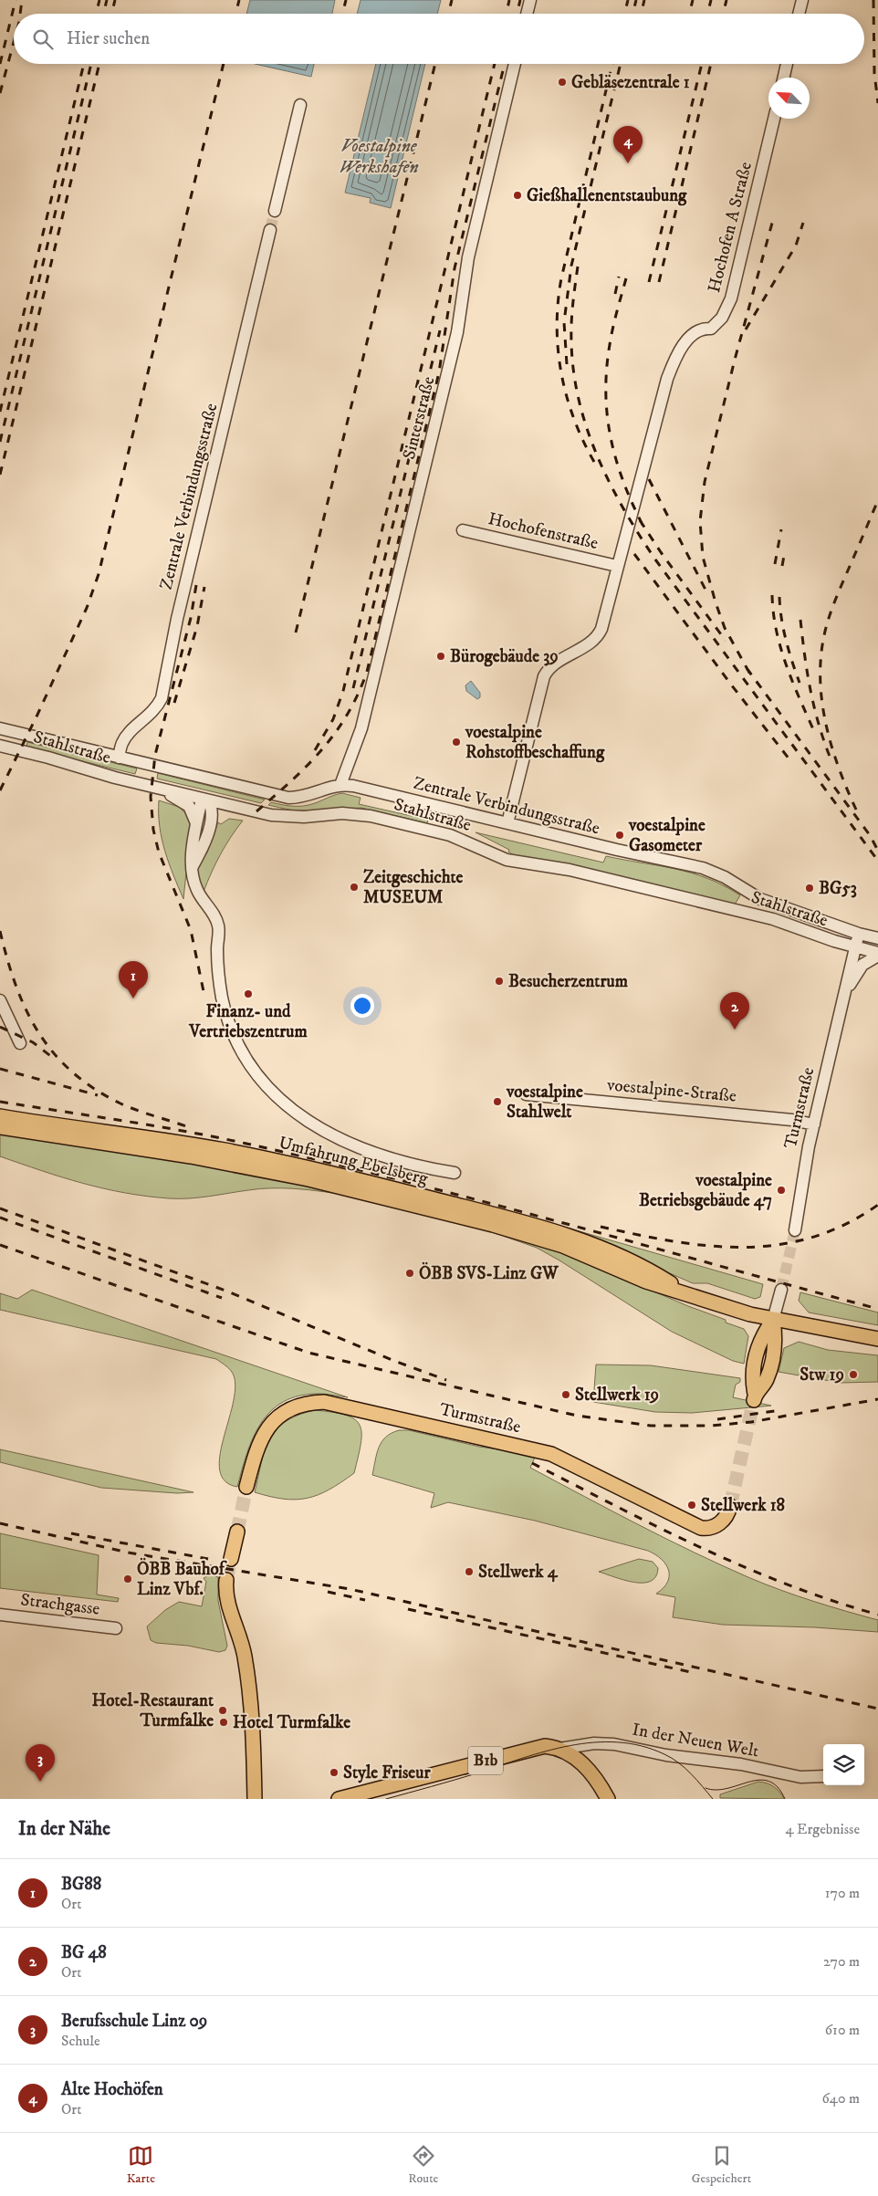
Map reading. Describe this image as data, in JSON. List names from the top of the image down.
{
  "streets": {
    "main road": ["Turmstraße", "Umfahrung Ebelsberg", "B1b"],
    "street": [
      "Hochofen A Straße",
      "Sinterstraße",
      "Zentrale Verbindungsstraße",
      "Hochofenstraße",
      "Stahlstraße",
      "voestalpine-Straße",
      "Strachgasse",
      "In der Neuen Welt"
    ]
  },
  "crossings": [
    ["Hochofen A Straße", "Hochofenstraße"],
    ["Sinterstraße", "Zentrale Verbindungsstraße"],
    ["Zentrale Verbindungsstraße", "Hochofenstraße"],
    ["Zentrale Verbindungsstraße", "Turmstraße"],
    ["Stahlstraße", "Turmstraße"],
    ["voestalpine-Straße", "Turmstraße"],
    ["In der Neuen Welt", "B1b"]
  ],
  "water": ["Voestalpine Werkshafen"],
  "places": [
    "Gebläsezentrale 1",
    "Gießhallenentstaubung",
    "Bürogebäude 39",
    "voestalpine Rohstoffbeschaffung",
    "voestalpine Gasometer",
    "Zeitgeschichte MUSEUM",
    "BG53",
    "Besucherzentrum",
    "Finanz- und Vertriebszentrum",
    "voestalpine Stahlwelt",
    "voestalpine Betriebsgebäude 47",
    "ÖBB SVS-Linz GW",
    "Stw 19",
    "Stellwerk 19",
    "Stellwerk 18",
    "Stellwerk 4",
    "ÖBB Bauhof Linz Vbf.",
    "Hotel-Restaurant Turmfalke",
    "Hotel Turmfalke",
    "Style Friseur"
  ],
  "north": "top left",
  "page": {
    "search": "Hier suchen",
    "pins": [
      "4",
      "1",
      "2",
      "3"
    ],
    "heading": ["In der Nähe", "4 Ergebnisse"],
    "list": [
      {
        "mark": "1",
        "name": "BG88",
        "note": "Ort",
        "value": "170 m"
      },
      {
        "mark": "2",
        "name": "BG 48",
        "note": "Ort",
        "value": "270 m"
      },
      {
        "mark": "3",
        "name": "Berufsschule Linz 09",
        "note": "Schule",
        "value": "610 m"
      },
      {
        "mark": "4",
        "name": "Alte Hochöfen",
        "note": "Ort",
        "value": "640 m"
      }
    ],
    "nav": ["Karte", "Route", "Gespeichert"]
  }
}
